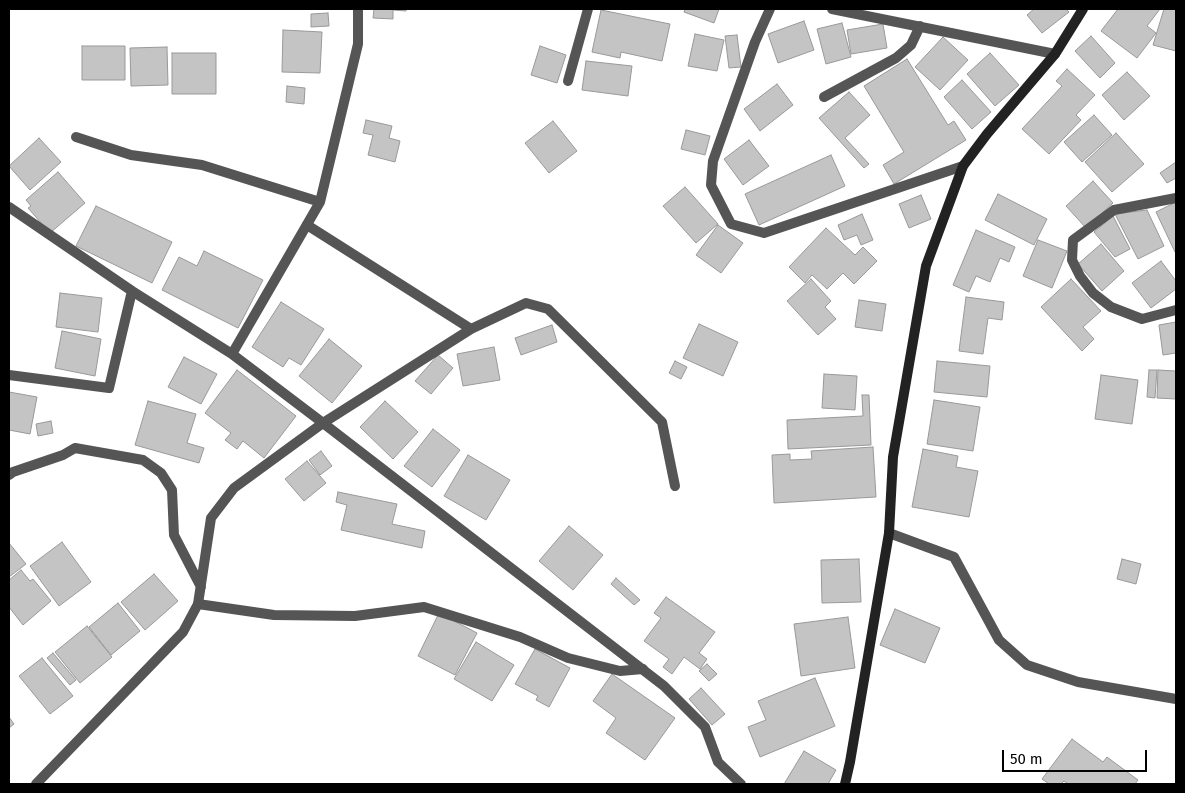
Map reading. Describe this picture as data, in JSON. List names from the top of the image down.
{
  "scale_bar": "50 m"
}
